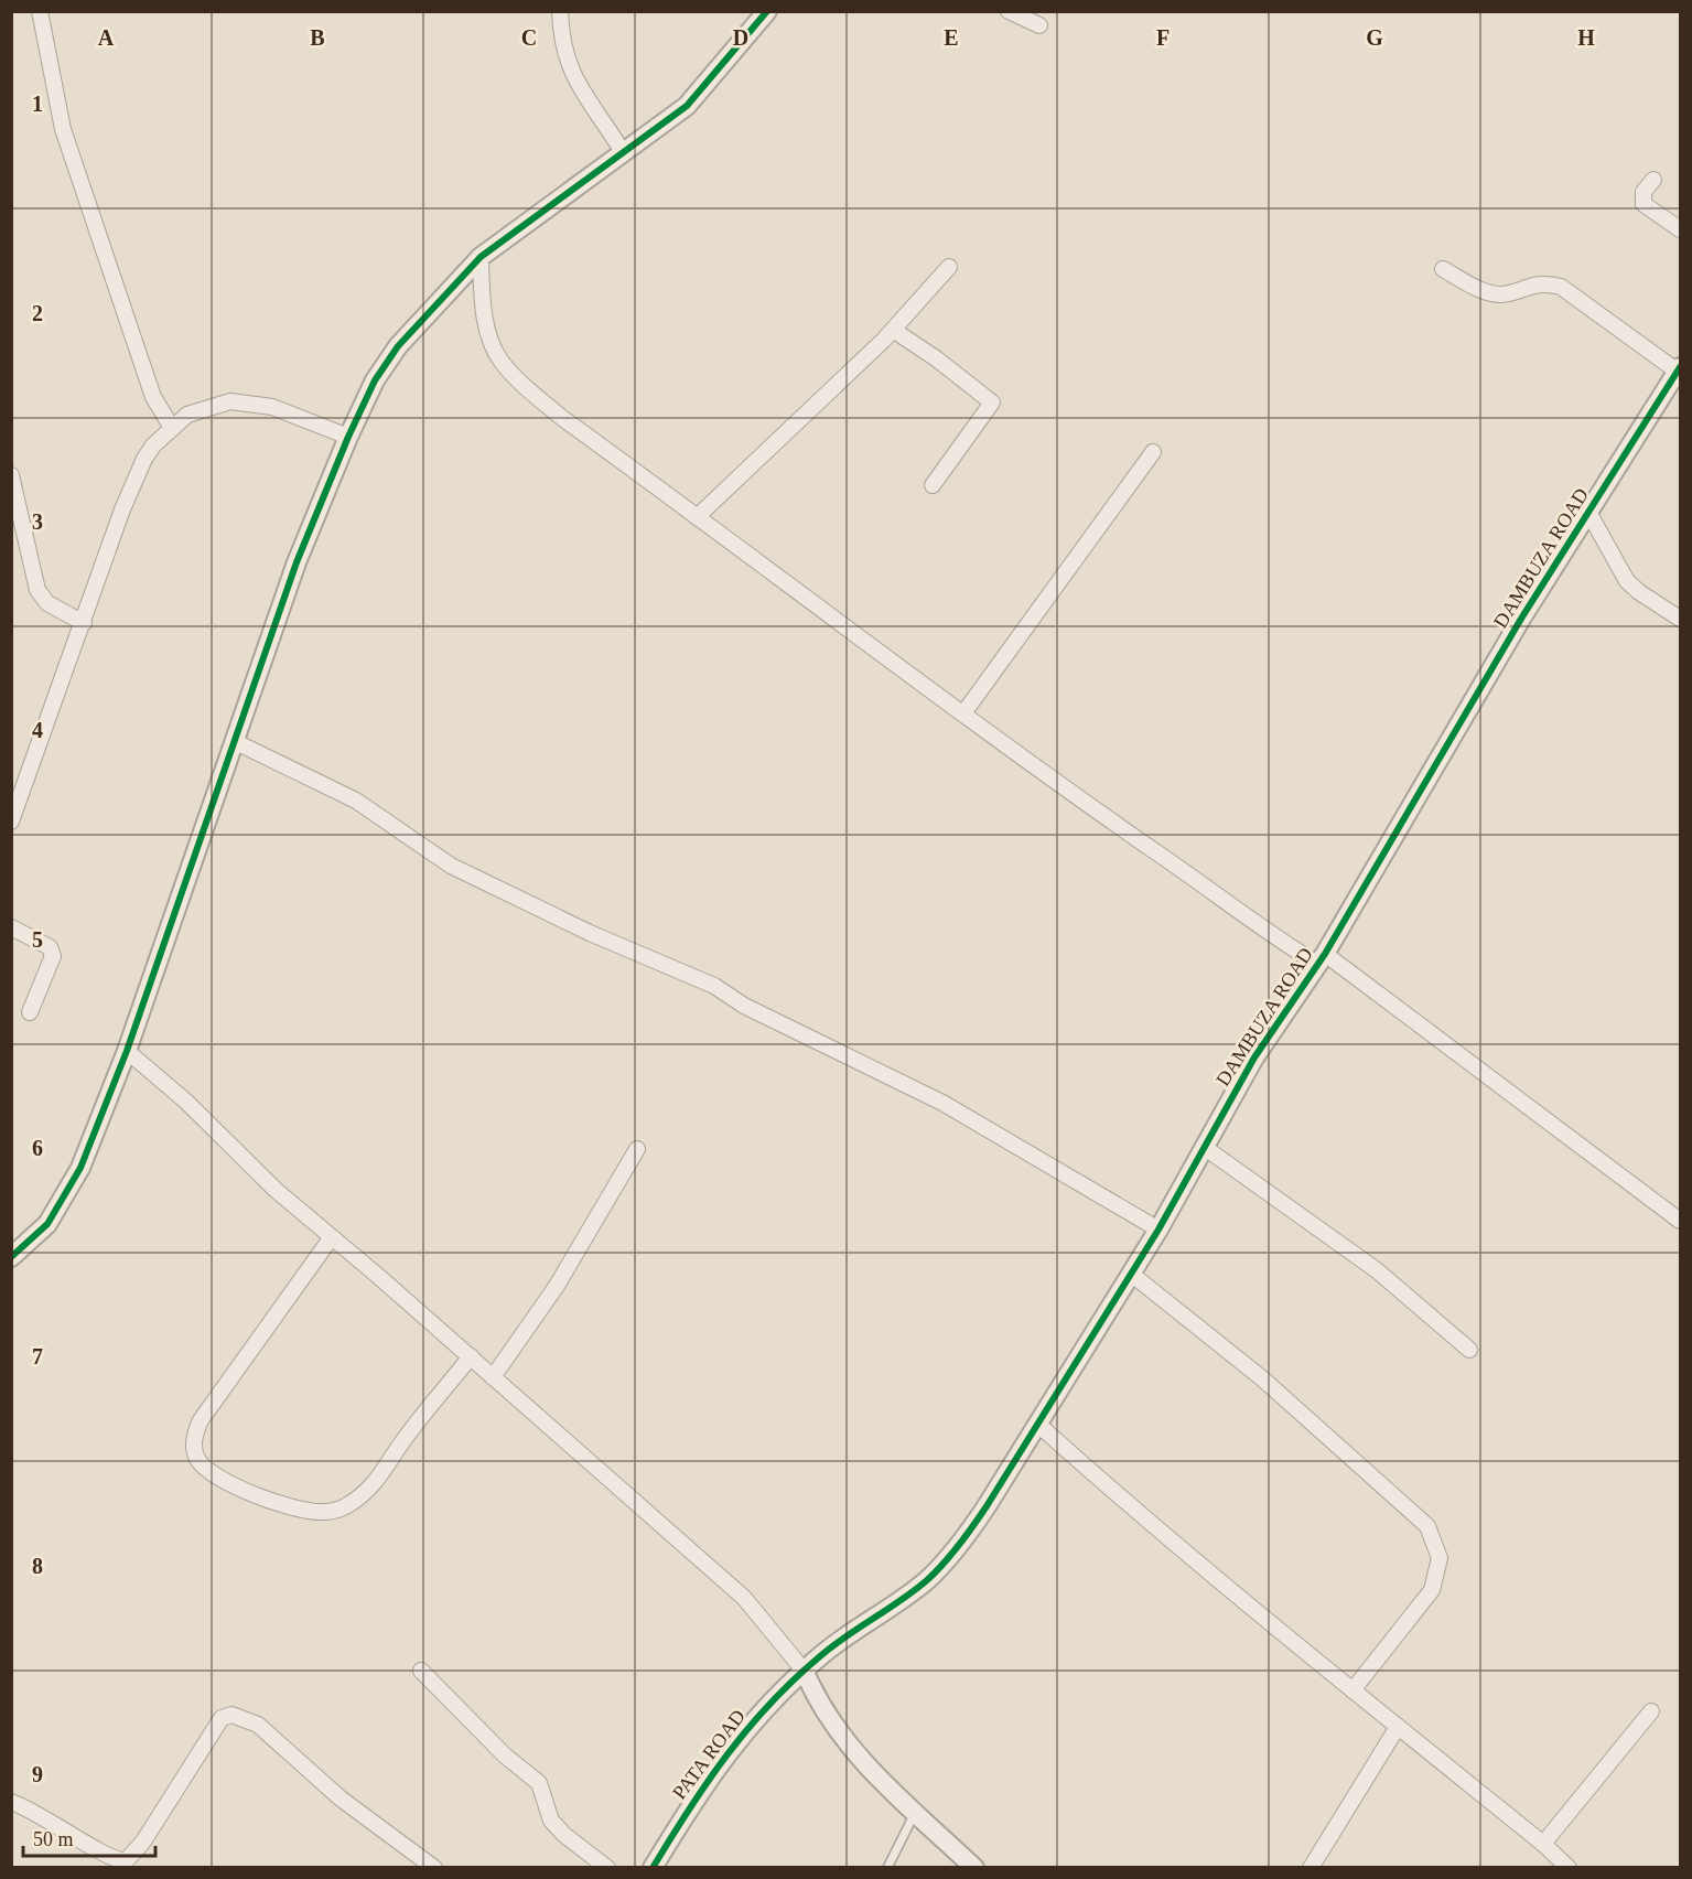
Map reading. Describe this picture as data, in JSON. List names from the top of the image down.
{
  "streets": {
    "street": ["DAMBUZA ROAD", "PATA ROAD"]
  },
  "crossings": [
    ["DAMBUZA ROAD", "PATA ROAD"]
  ],
  "scale_bar": "50 m",
  "grid": {
    "columns": [
      "A",
      "B",
      "C",
      "D",
      "E",
      "F",
      "G",
      "H"
    ],
    "rows": [
      "1",
      "2",
      "3",
      "4",
      "5",
      "6",
      "7",
      "8",
      "9"
    ]
  }
}
